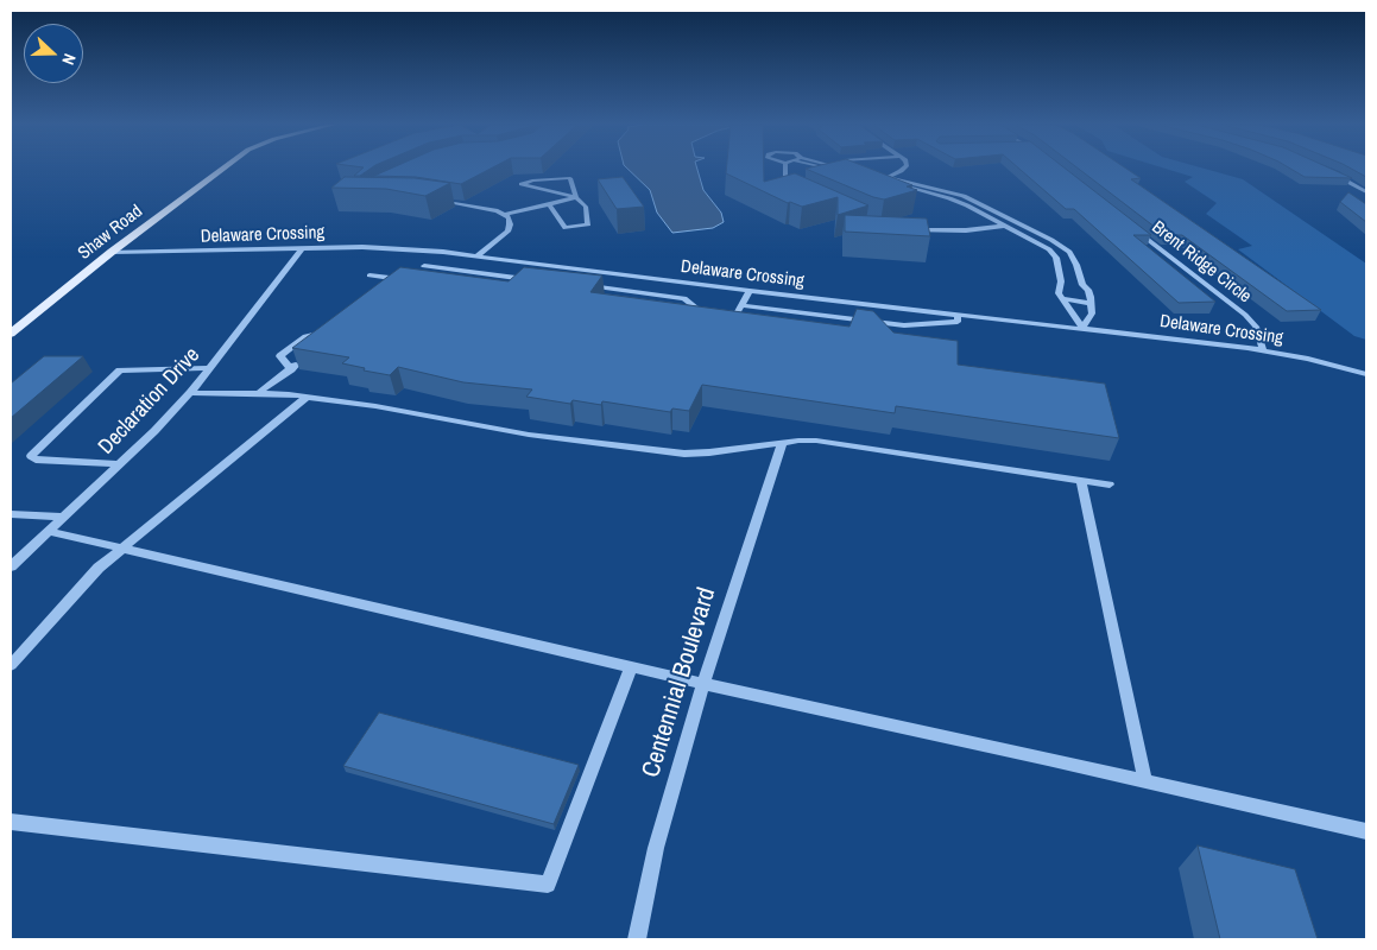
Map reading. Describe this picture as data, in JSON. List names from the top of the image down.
{
  "streets": {
    "main road": ["Shaw Road"],
    "street": [
      "Delaware Crossing",
      "Brent Ridge Circle",
      "Declaration Drive",
      "Centennial Boulevard"
    ]
  },
  "crossings": [
    ["Shaw Road", "Delaware Crossing"],
    ["Delaware Crossing", "Brent Ridge Circle"],
    ["Delaware Crossing", "Declaration Drive"]
  ],
  "north": "right"
}
